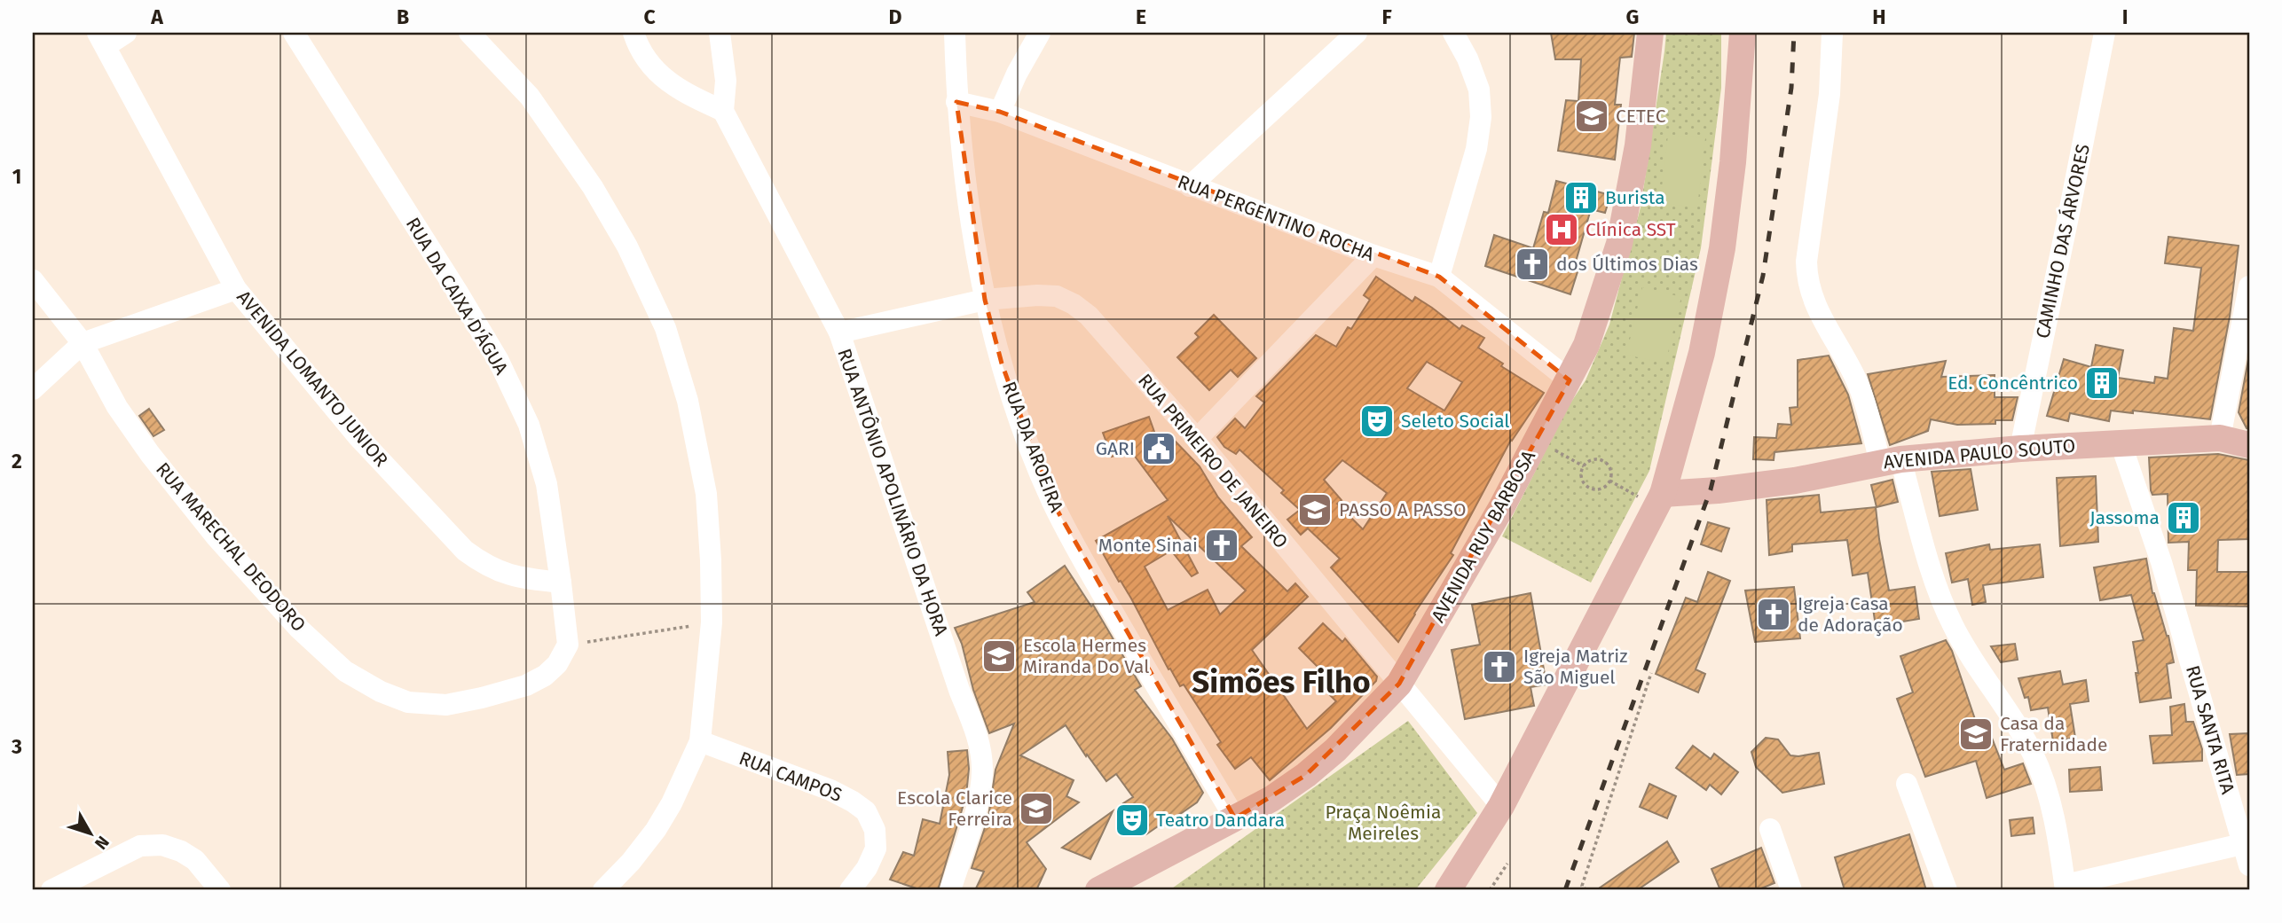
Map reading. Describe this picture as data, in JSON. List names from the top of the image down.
{
  "streets": {
    "main road": ["AVENIDA PAULO SOUTO", "AVENIDA RUY BARBOSA"],
    "street": [
      "RUA PERGENTINO ROCHA",
      "CAMINHO DAS ÁRVORES",
      "RUA DA CAIXA D'ÁGUA",
      "AVENIDA LOMANTO JUNIOR",
      "RUA DA AROEIRA",
      "RUA PRIMEIRO DE JANEIRO",
      "RUA ANTÔNIO APOLINÁRIO DA HORA",
      "RUA MARECHAL DEODORO",
      "RUA SANTA RITA",
      "RUA CAMPOS"
    ]
  },
  "crossings": [
    ["RUA PERGENTINO ROCHA", "RUA DA AROEIRA"],
    ["RUA PERGENTINO ROCHA", "AVENIDA RUY BARBOSA"],
    ["CAMINHO DAS ÁRVORES", "AVENIDA PAULO SOUTO"],
    ["RUA DA CAIXA D'ÁGUA", "AVENIDA LOMANTO JUNIOR"],
    ["RUA DA AROEIRA", "RUA PRIMEIRO DE JANEIRO"],
    ["RUA DA AROEIRA", "AVENIDA RUY BARBOSA"],
    ["AVENIDA PAULO SOUTO", "RUA SANTA RITA"],
    ["RUA PRIMEIRO DE JANEIRO", "RUA ANTÔNIO APOLINÁRIO DA HORA"],
    ["RUA PRIMEIRO DE JANEIRO", "AVENIDA RUY BARBOSA"]
  ],
  "districts": ["Simões Filho"],
  "parks": ["Praça Noêmia Meireles"],
  "places": {
    "school or university": [
      "CETEC",
      "PASSO A PASSO",
      "Escola Hermes Miranda Do Val",
      "Casa da Fraternidade",
      "Escola Clarice Ferreira"
    ],
    "building": ["Burista", "Ed. Concêntrico", "Jassoma"],
    "hospital": ["Clínica SST"],
    "church": [
      "dos Últimos Dias",
      "Monte Sinai",
      "Igreja Casa de Adoração",
      "Igreja Matriz São Miguel"
    ],
    "theatre": ["Seleto Social", "Teatro Dandara"],
    "public building": ["GARI"]
  },
  "north": "bottom right",
  "grid": {
    "columns": [
      "A",
      "B",
      "C",
      "D",
      "E",
      "F",
      "G",
      "H",
      "I"
    ],
    "rows": ["1", "2", "3"]
  }
}
